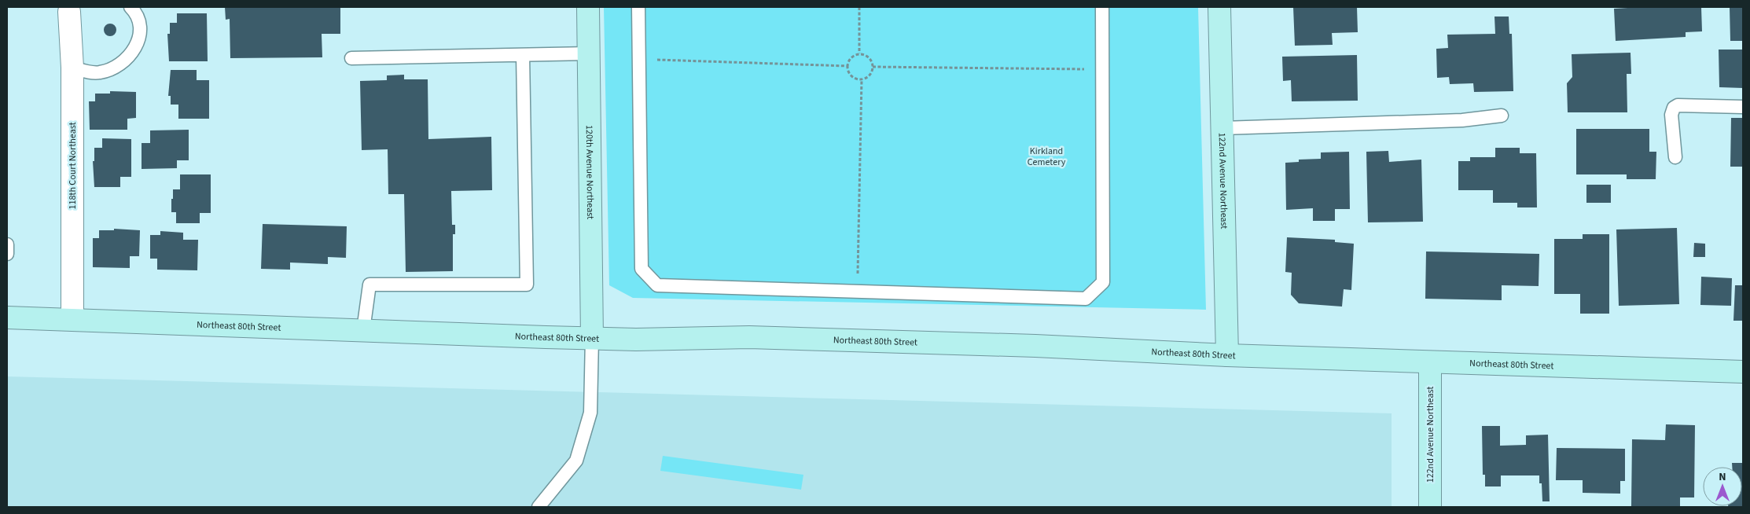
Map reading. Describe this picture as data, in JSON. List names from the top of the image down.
{
  "streets": {
    "street": [
      "118th Court Northeast",
      "120th Avenue Northeast",
      "122nd Avenue Northeast",
      "Northeast 80th Street"
    ]
  },
  "crossings": [
    ["118th Court Northeast", "Northeast 80th Street"],
    ["120th Avenue Northeast", "Northeast 80th Street"],
    ["122nd Avenue Northeast", "Northeast 80th Street"]
  ],
  "parks": ["Kirkland Cemetery"],
  "north": "top"
}
